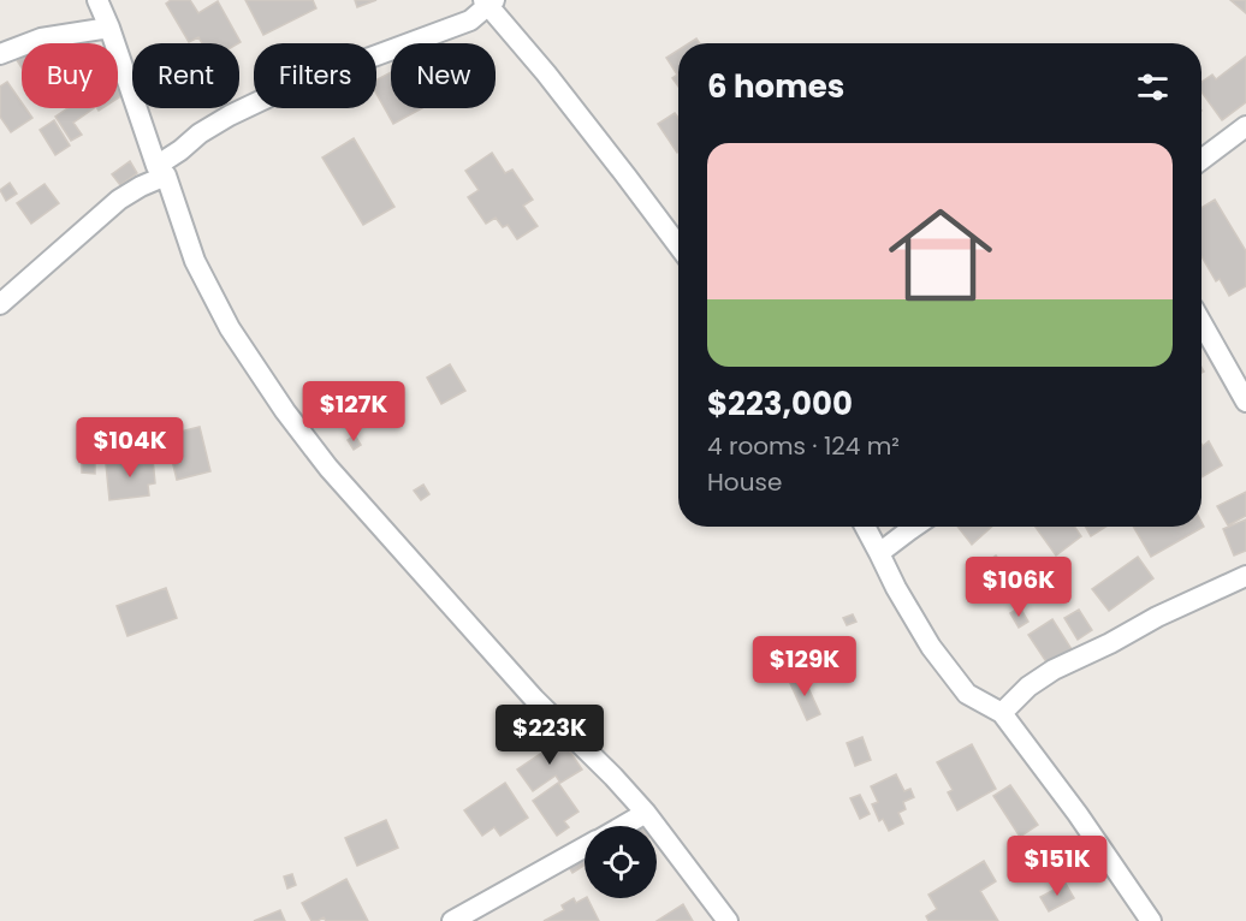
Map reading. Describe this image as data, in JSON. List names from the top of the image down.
{
  "page": {
    "chip": [
      "Buy",
      "Rent",
      "Filters",
      "New"
    ],
    "heading": "6 homes",
    "list": [
      {
        "name": "$223,000",
        "note": "4 rooms · 124 m² · House"
      }
    ],
    "price": [
      "$127K",
      "$104K",
      "$106K",
      "$129K",
      "$223K",
      "$151K"
    ]
  }
}
